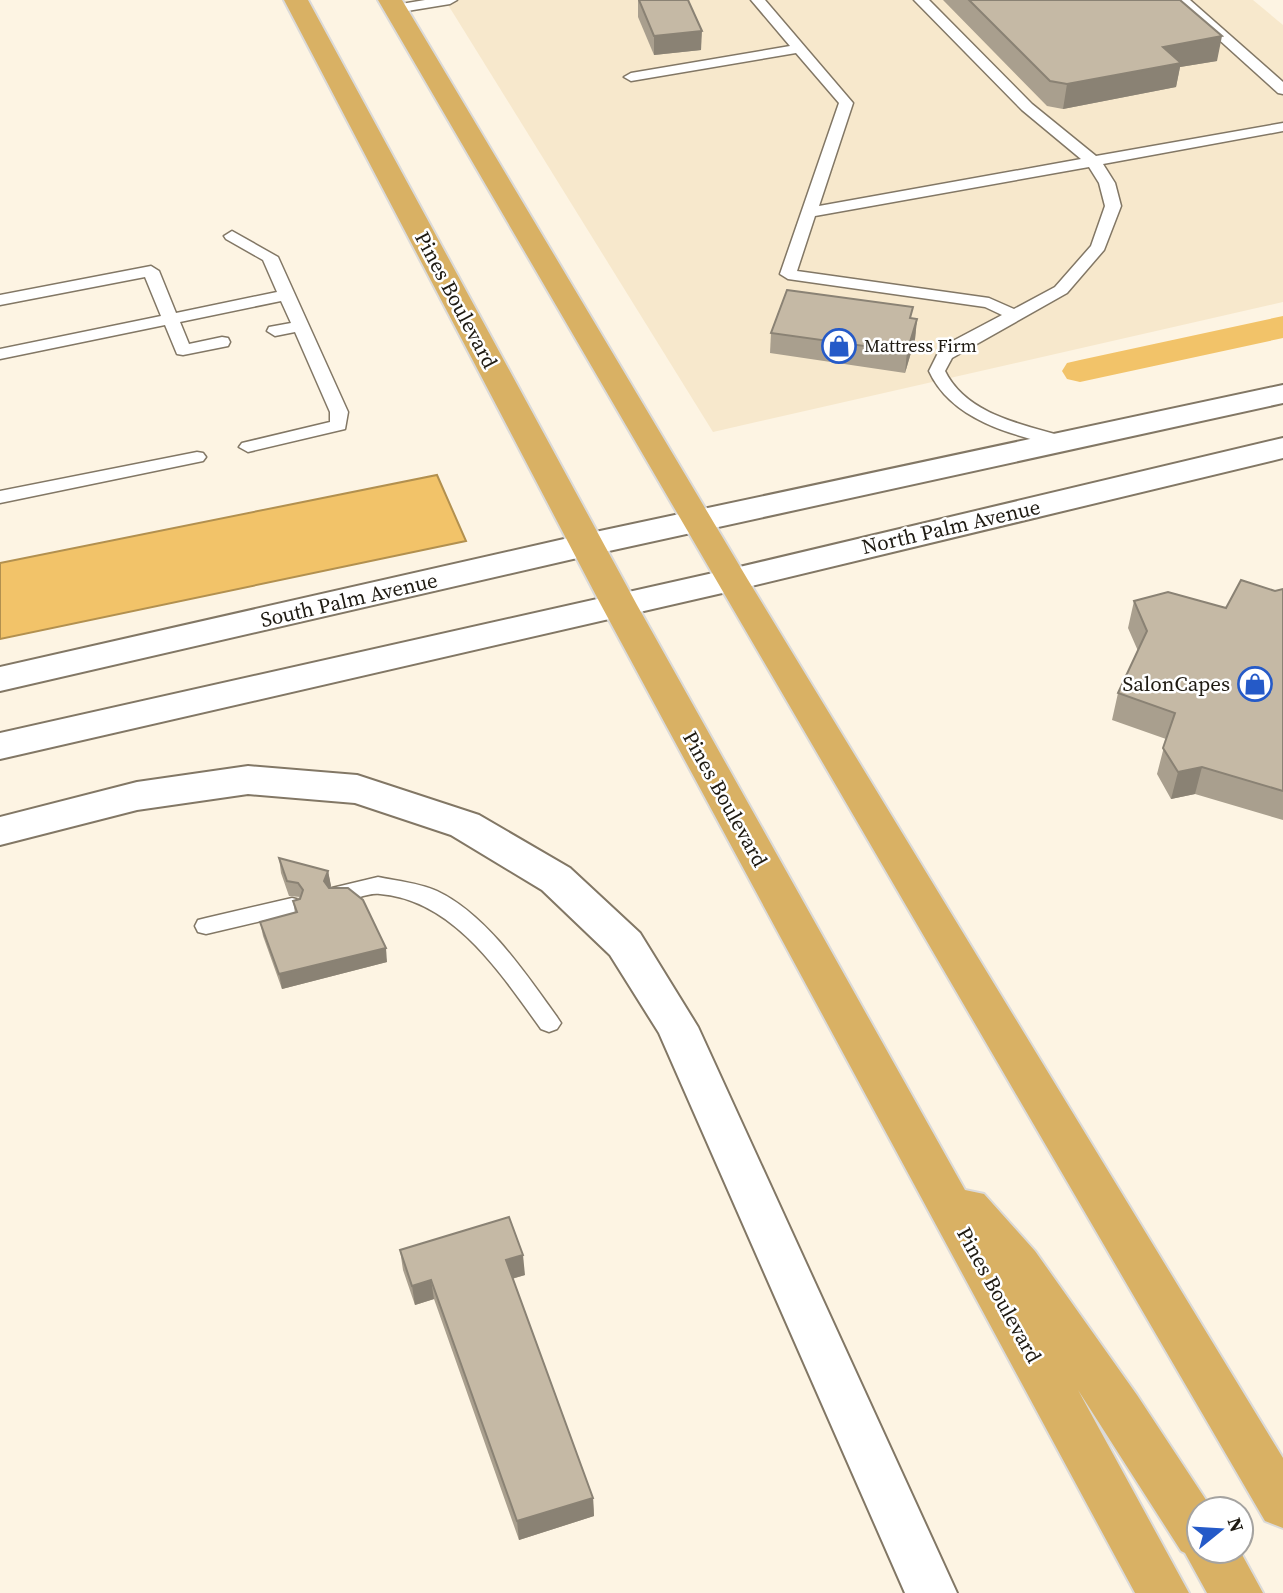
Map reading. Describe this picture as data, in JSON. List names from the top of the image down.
{
  "streets": {
    "highway": ["Pines Boulevard"],
    "main road": ["North Palm Avenue", "South Palm Avenue"]
  },
  "crossings": [
    ["Pines Boulevard", "North Palm Avenue"],
    ["Pines Boulevard", "South Palm Avenue"]
  ],
  "places": {
    "shop": ["Mattress Firm", "SalonCapes"]
  },
  "north": "right"
}
